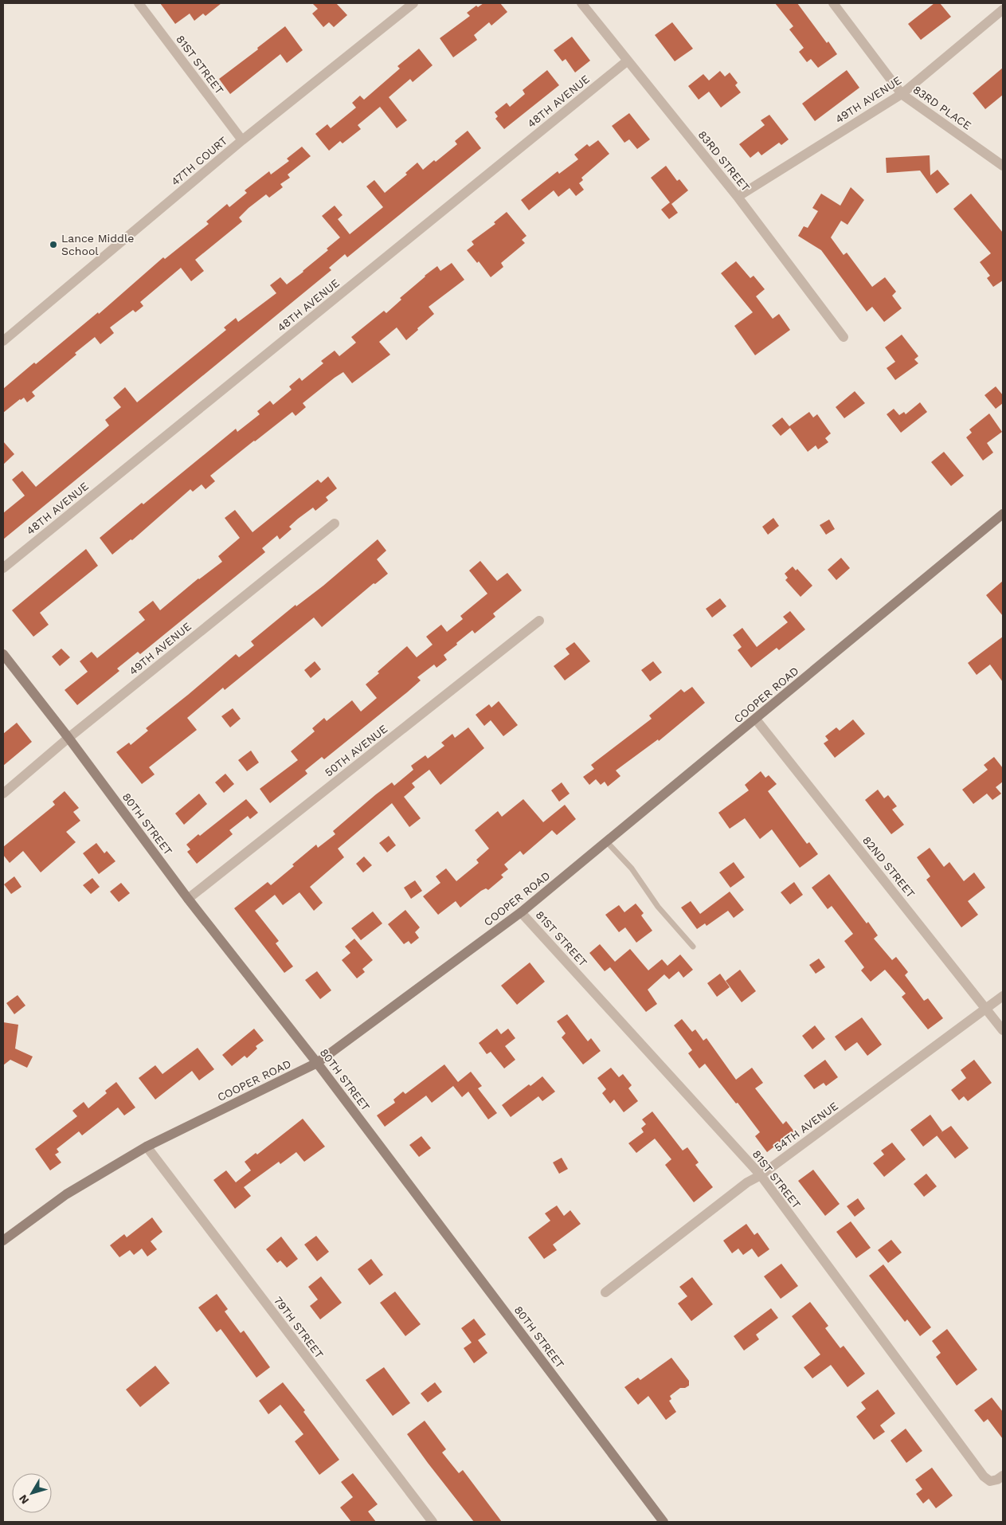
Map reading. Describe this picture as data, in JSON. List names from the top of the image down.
{
  "streets": {
    "street": [
      "81ST STREET",
      "49TH AVENUE",
      "48TH AVENUE",
      "83RD PLACE",
      "47TH COURT",
      "83RD STREET",
      "COOPER ROAD",
      "50TH AVENUE",
      "80TH STREET",
      "82ND STREET",
      "54TH AVENUE",
      "79TH STREET"
    ]
  },
  "crossings": [
    ["81ST STREET", "47TH COURT"],
    ["81ST STREET", "COOPER ROAD"],
    ["81ST STREET", "54TH AVENUE"],
    ["49TH AVENUE", "83RD PLACE"],
    ["49TH AVENUE", "83RD STREET"],
    ["49TH AVENUE", "80TH STREET"],
    ["48TH AVENUE", "83RD STREET"],
    ["COOPER ROAD", "80TH STREET"],
    ["COOPER ROAD", "82ND STREET"],
    ["COOPER ROAD", "79TH STREET"],
    ["50TH AVENUE", "80TH STREET"],
    ["82ND STREET", "54TH AVENUE"]
  ],
  "places": ["Lance Middle School"],
  "north": "bottom left"
}
